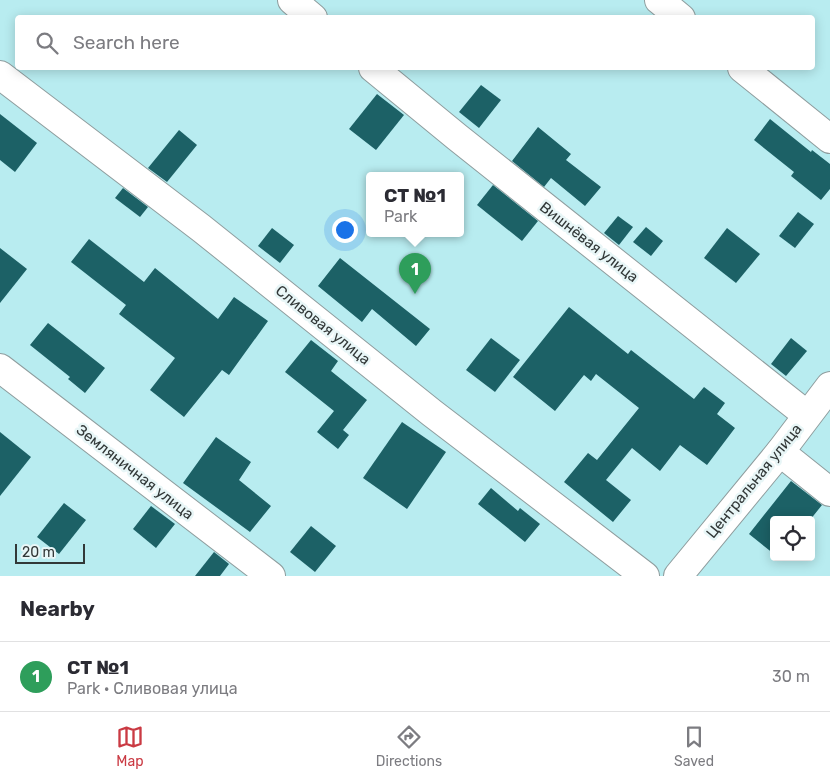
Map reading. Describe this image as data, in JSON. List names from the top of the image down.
{
  "streets": {
    "street": [
      "Вишнёвая улица",
      "Сливовая улица",
      "Земляничная улица",
      "Центральная улица"
    ]
  },
  "crossings": [
    ["Вишнёвая улица", "Центральная улица"]
  ],
  "scale_bar": "20 m",
  "page": {
    "search": "Search here",
    "popup": ["СТ №1", "Park"],
    "pins": "1",
    "scale": "20 m",
    "heading": "Nearby",
    "list": [
      {
        "mark": "1",
        "name": "СТ №1",
        "note": "Park · Сливовая улица",
        "value": "30 m"
      }
    ],
    "nav": ["Map", "Directions", "Saved"]
  }
}
